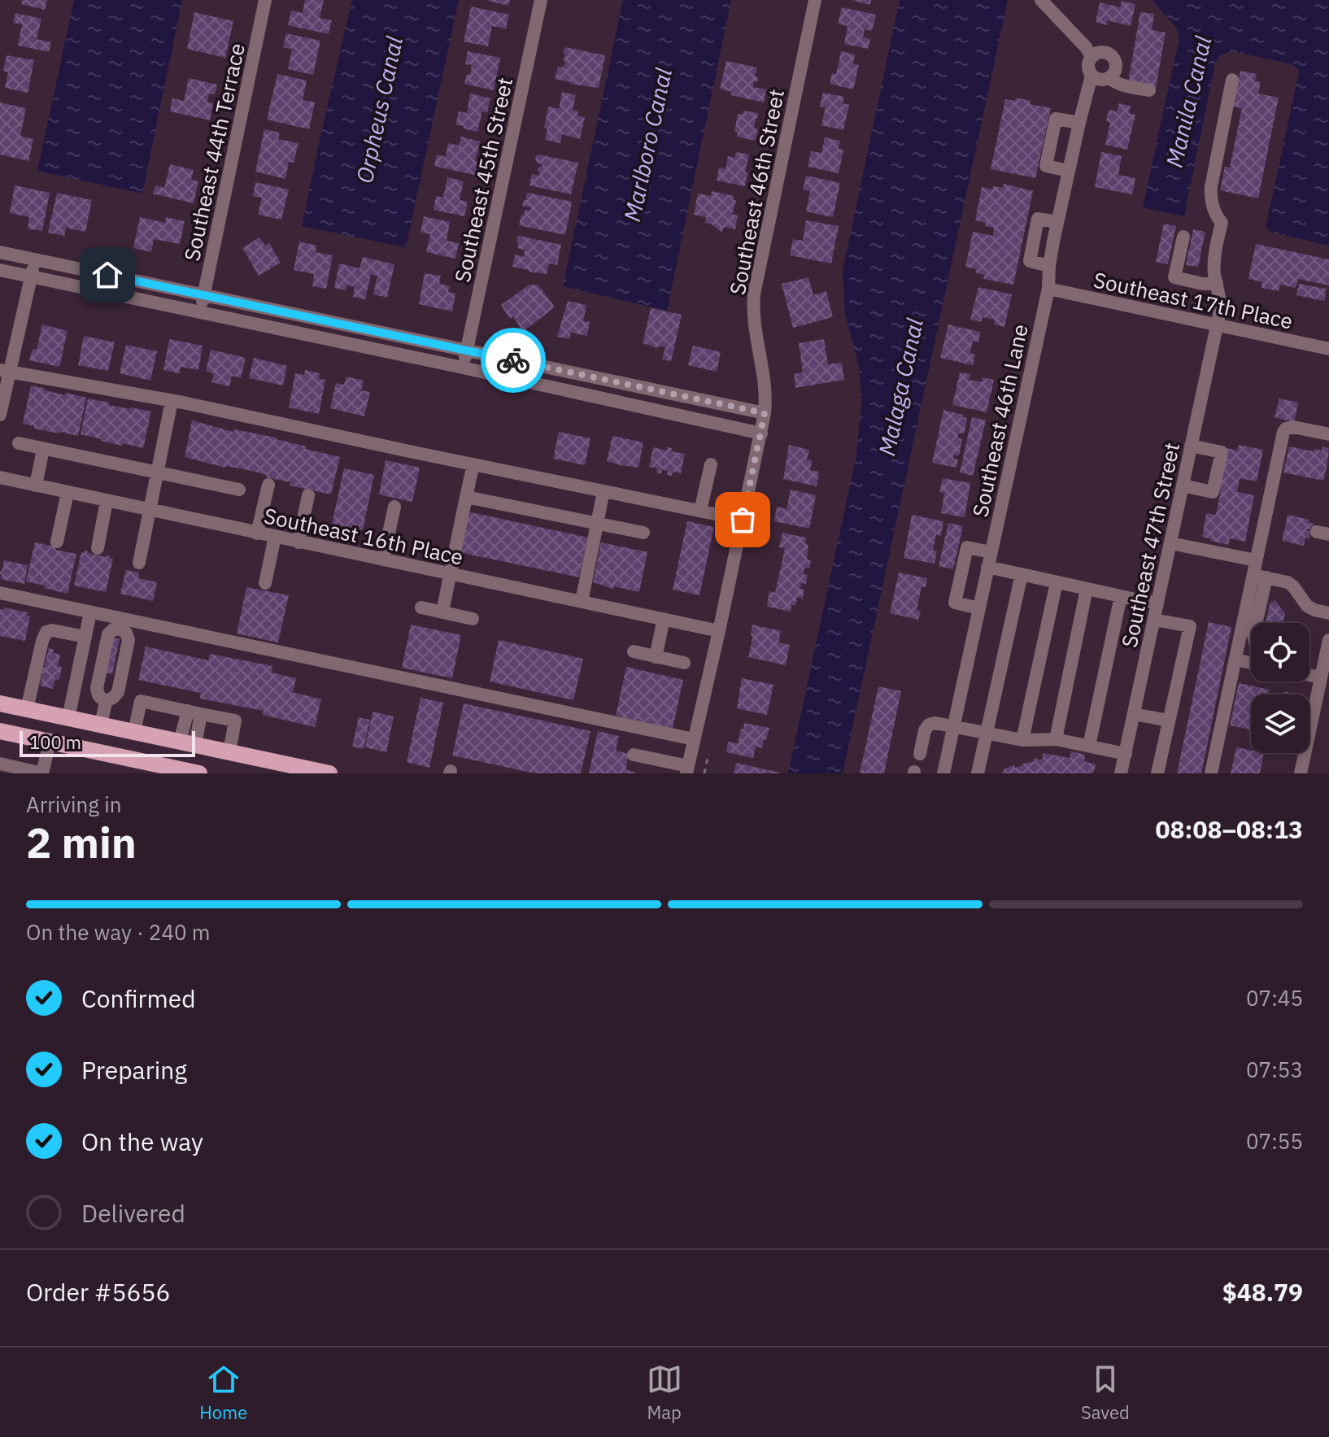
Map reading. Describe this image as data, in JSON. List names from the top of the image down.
{
  "streets": {
    "street": [
      "Southeast 44th Terrace",
      "Southeast 45th Street",
      "Southeast 46th Street",
      "Southeast 17th Place",
      "Southeast 46th Lane",
      "Southeast 16th Place",
      "Southeast 47th Street"
    ]
  },
  "crossings": [
    ["Southeast 46th Street", "Southeast 16th Place"],
    ["Southeast 17th Place", "Southeast 46th Lane"],
    ["Southeast 17th Place", "Southeast 47th Street"]
  ],
  "water": [
    "Manila Canal",
    "Orpheus Canal",
    "Marlboro Canal",
    "Malaga Canal"
  ],
  "scale_bar": "100 m",
  "page": {
    "scale": "100 m",
    "heading": ["2 min", "Arriving in", "08:08–08:13"],
    "panel": ["Order #5656", "$48.79"],
    "bar": "On the way · 240 m",
    "list": [
      ["Confirmed", "07:45"],
      ["Preparing", "07:53"],
      ["On the way", "07:55"],
      "Delivered"
    ],
    "tabs": ["Home", "Map", "Saved"]
  }
}
